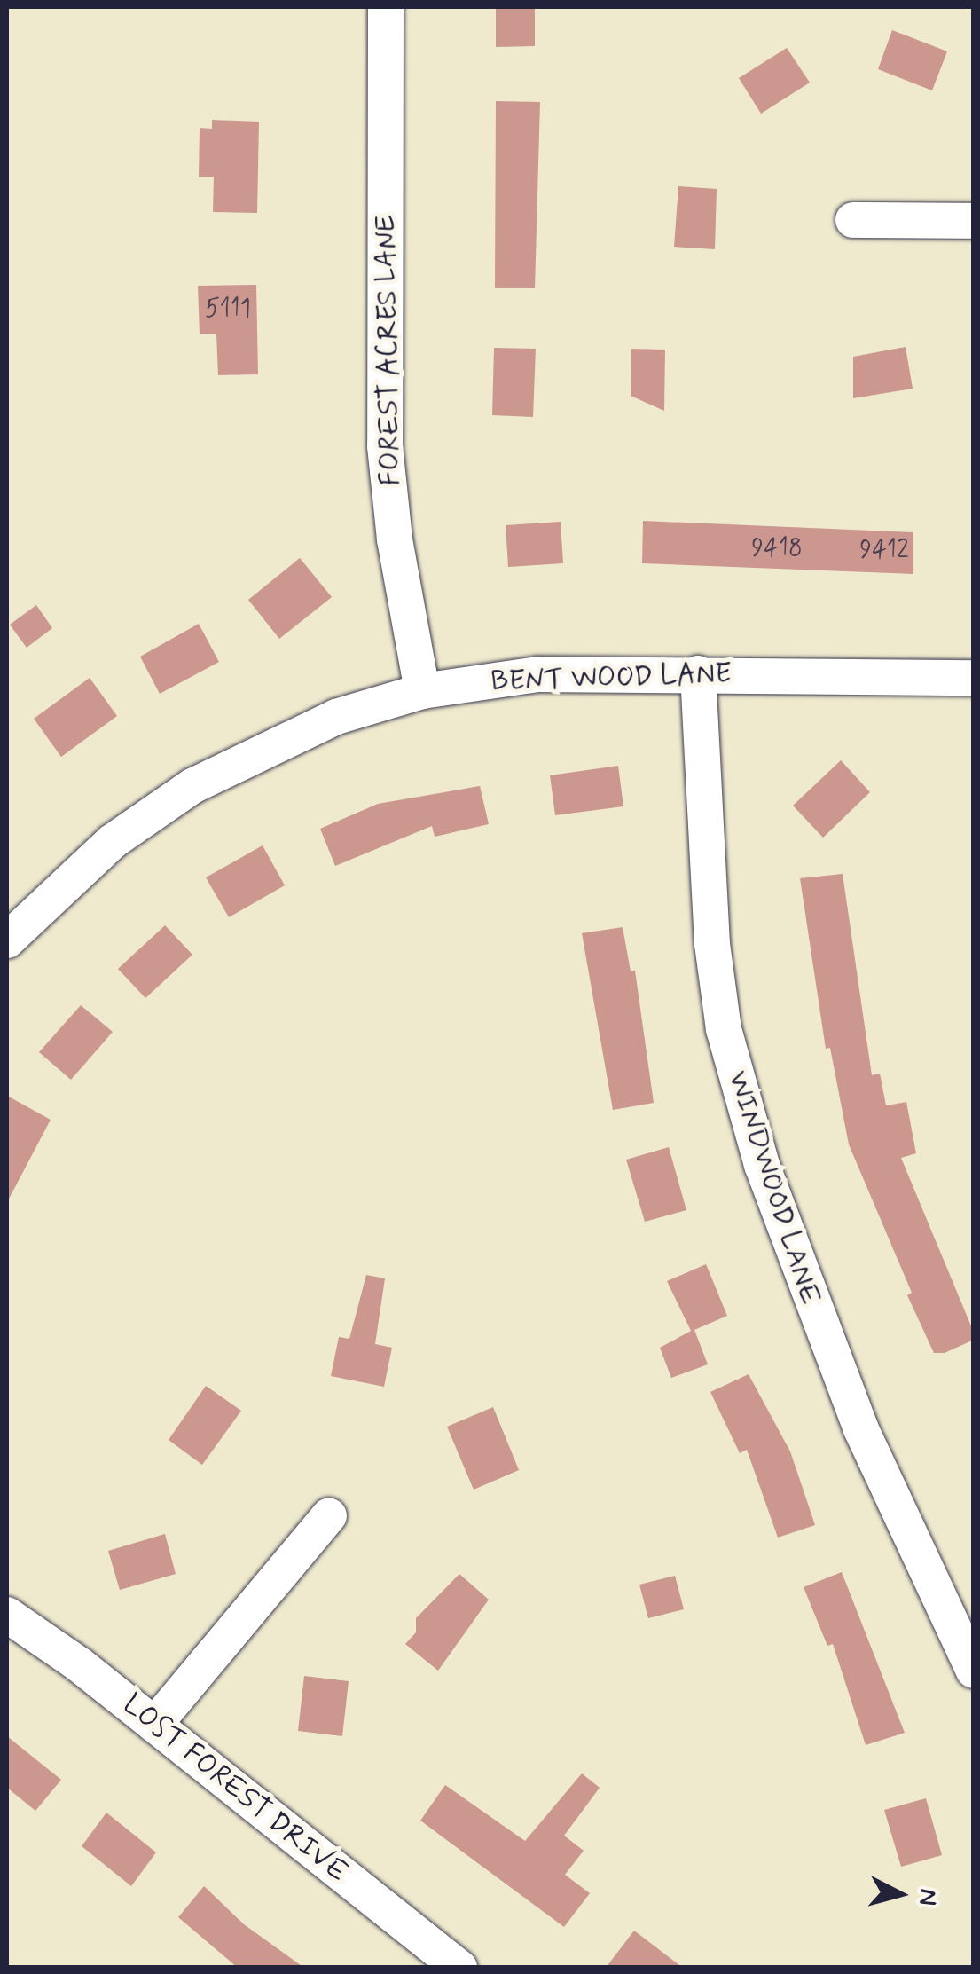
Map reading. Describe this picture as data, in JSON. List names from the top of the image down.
{
  "streets": {
    "street": [
      "FOREST ACRES LANE",
      "BENT WOOD LANE",
      "WINDWOOD LANE",
      "LOST FOREST DRIVE"
    ]
  },
  "crossings": [
    ["FOREST ACRES LANE", "BENT WOOD LANE"],
    ["BENT WOOD LANE", "WINDWOOD LANE"]
  ],
  "house_numbers": ["5111", "9418", "9412"],
  "north": "right"
}
